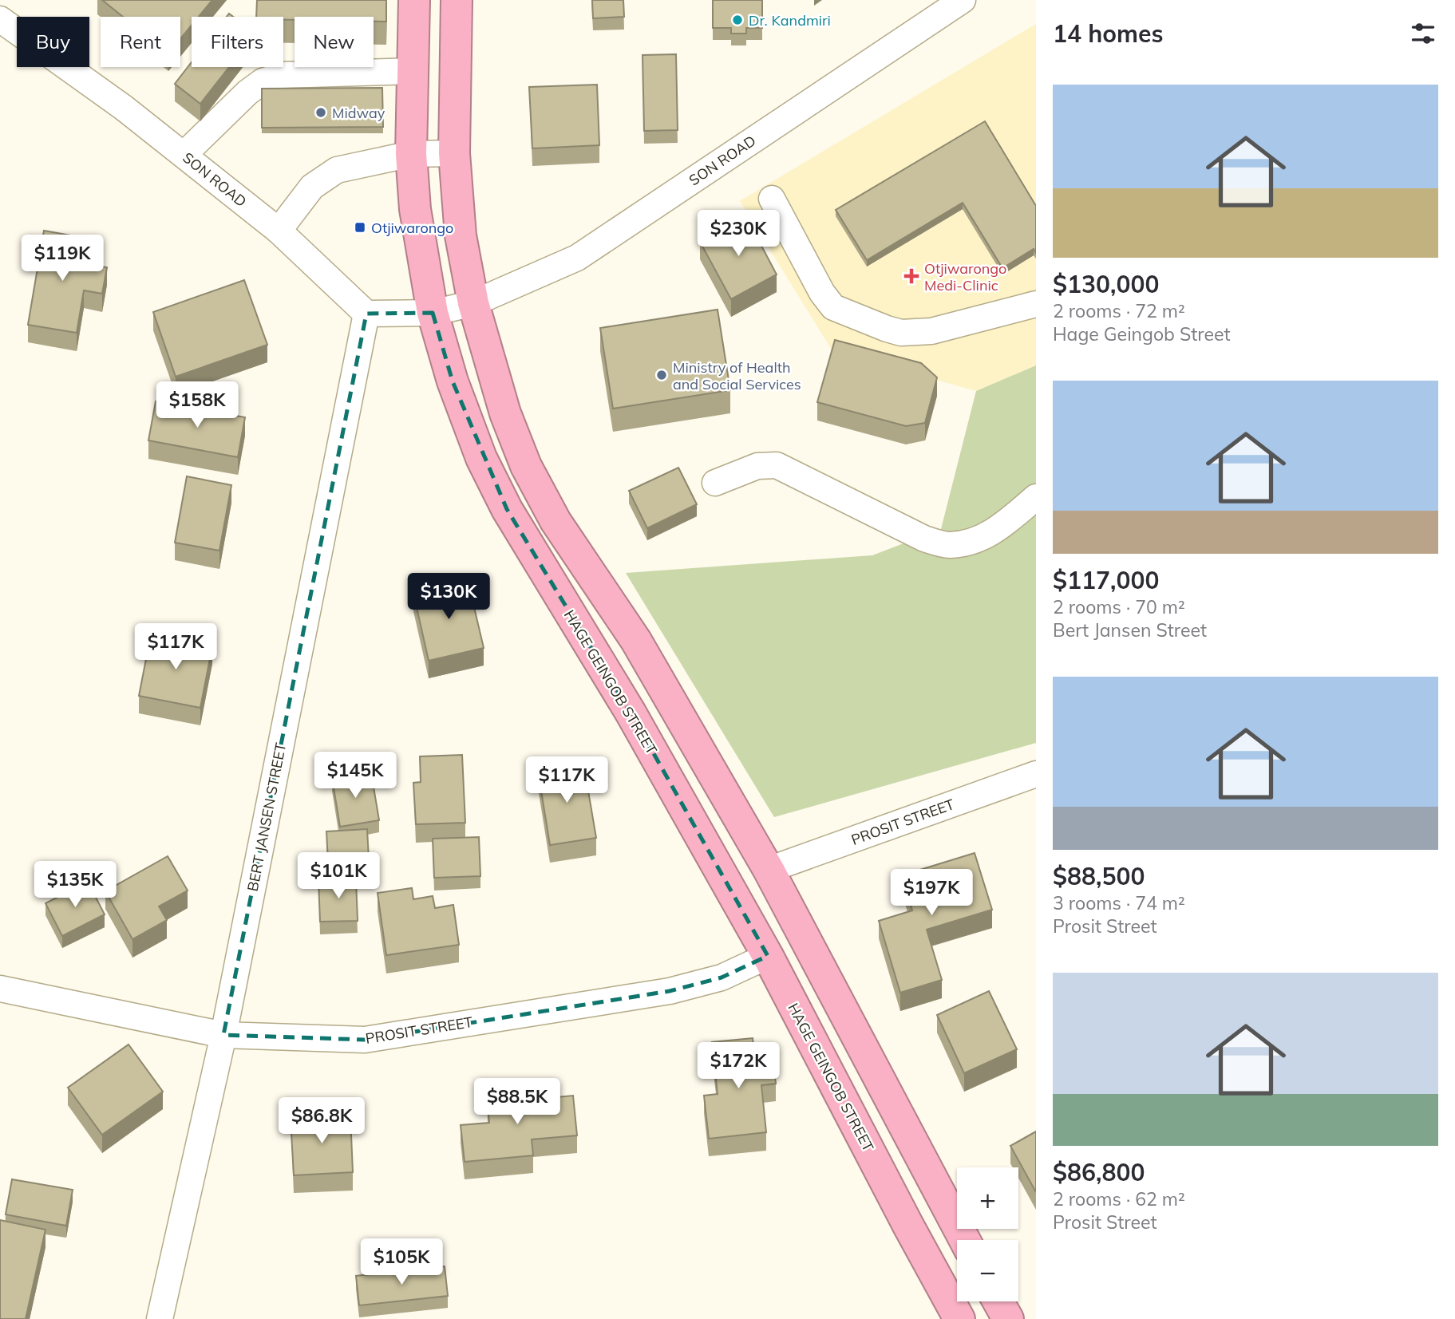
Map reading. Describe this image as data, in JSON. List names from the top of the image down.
{
  "streets": {
    "highway": ["HAGE GEINGOB STREET"],
    "street": ["SON ROAD", "BERT JANSEN STREET", "PROSIT STREET"]
  },
  "crossings": [
    ["SON ROAD", "HAGE GEINGOB STREET"],
    ["SON ROAD", "BERT JANSEN STREET"],
    ["HAGE GEINGOB STREET", "PROSIT STREET"],
    ["BERT JANSEN STREET", "PROSIT STREET"]
  ],
  "places": {
    "other": ["Dr. Kandmiri", "Midway", "Ministry of Health and Social Services"],
    "transit": ["Otjiwarongo"],
    "health": ["Otjiwarongo Medi-Clinic"]
  },
  "page": {
    "heading": "14 homes",
    "chip": [
      "Buy",
      "Rent",
      "Filters",
      "New"
    ],
    "list": [
      {
        "name": "$130,000",
        "note": "2 rooms · 72 m² · Hage Geingob Street"
      },
      {
        "name": "$117,000",
        "note": "2 rooms · 70 m² · Bert Jansen Street"
      },
      {
        "name": "$88,500",
        "note": "3 rooms · 74 m² · Prosit Street"
      },
      {
        "name": "$86,800",
        "note": "2 rooms · 62 m² · Prosit Street"
      }
    ],
    "price": [
      "$230K",
      "$119K",
      "$158K",
      "$130K",
      "$117K",
      "$145K",
      "$117K",
      "$101K",
      "$135K",
      "$197K",
      "$172K",
      "$88.5K",
      "$86.8K",
      "$105K"
    ],
    "map_buttons": ["+", "−"]
  }
}
